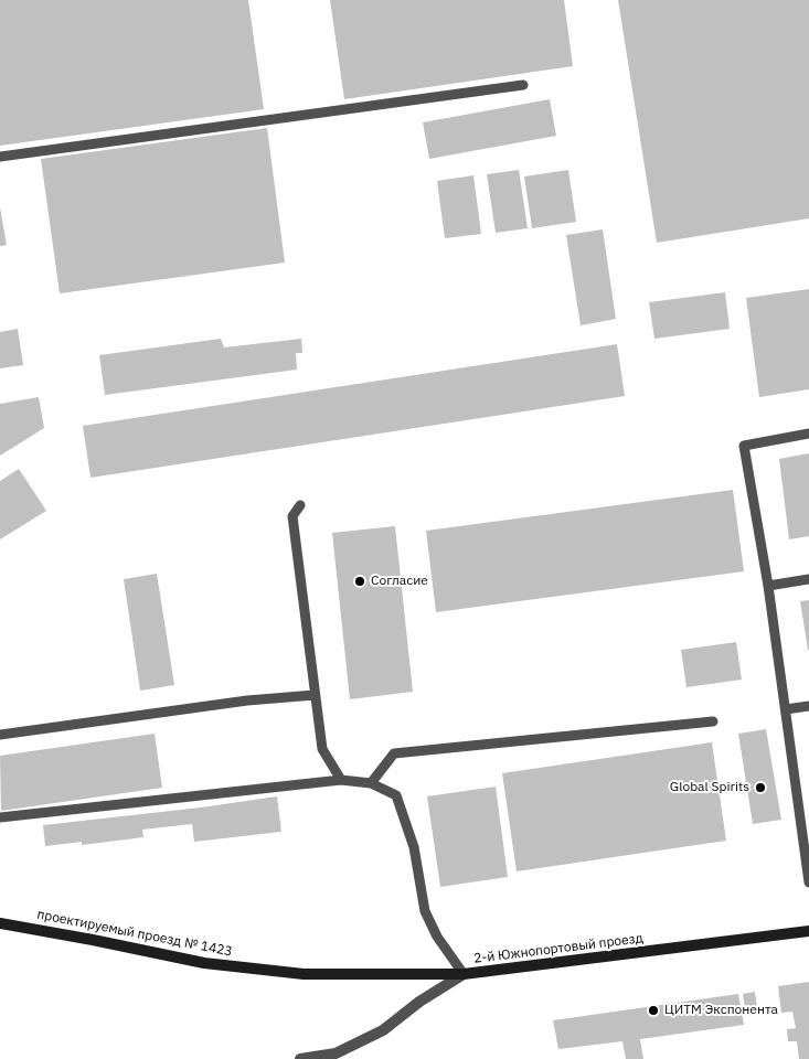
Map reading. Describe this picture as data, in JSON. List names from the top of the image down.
{
  "streets": {
    "main road": ["проектируемый проезд № 1423", "2-й Южнопортовый проезд"]
  },
  "crossings": [
    ["проектируемый проезд № 1423", "2-й Южнопортовый проезд"]
  ],
  "places": ["Согласие", "Global Spirits", "ЦИТМ Экспонента"]
}
